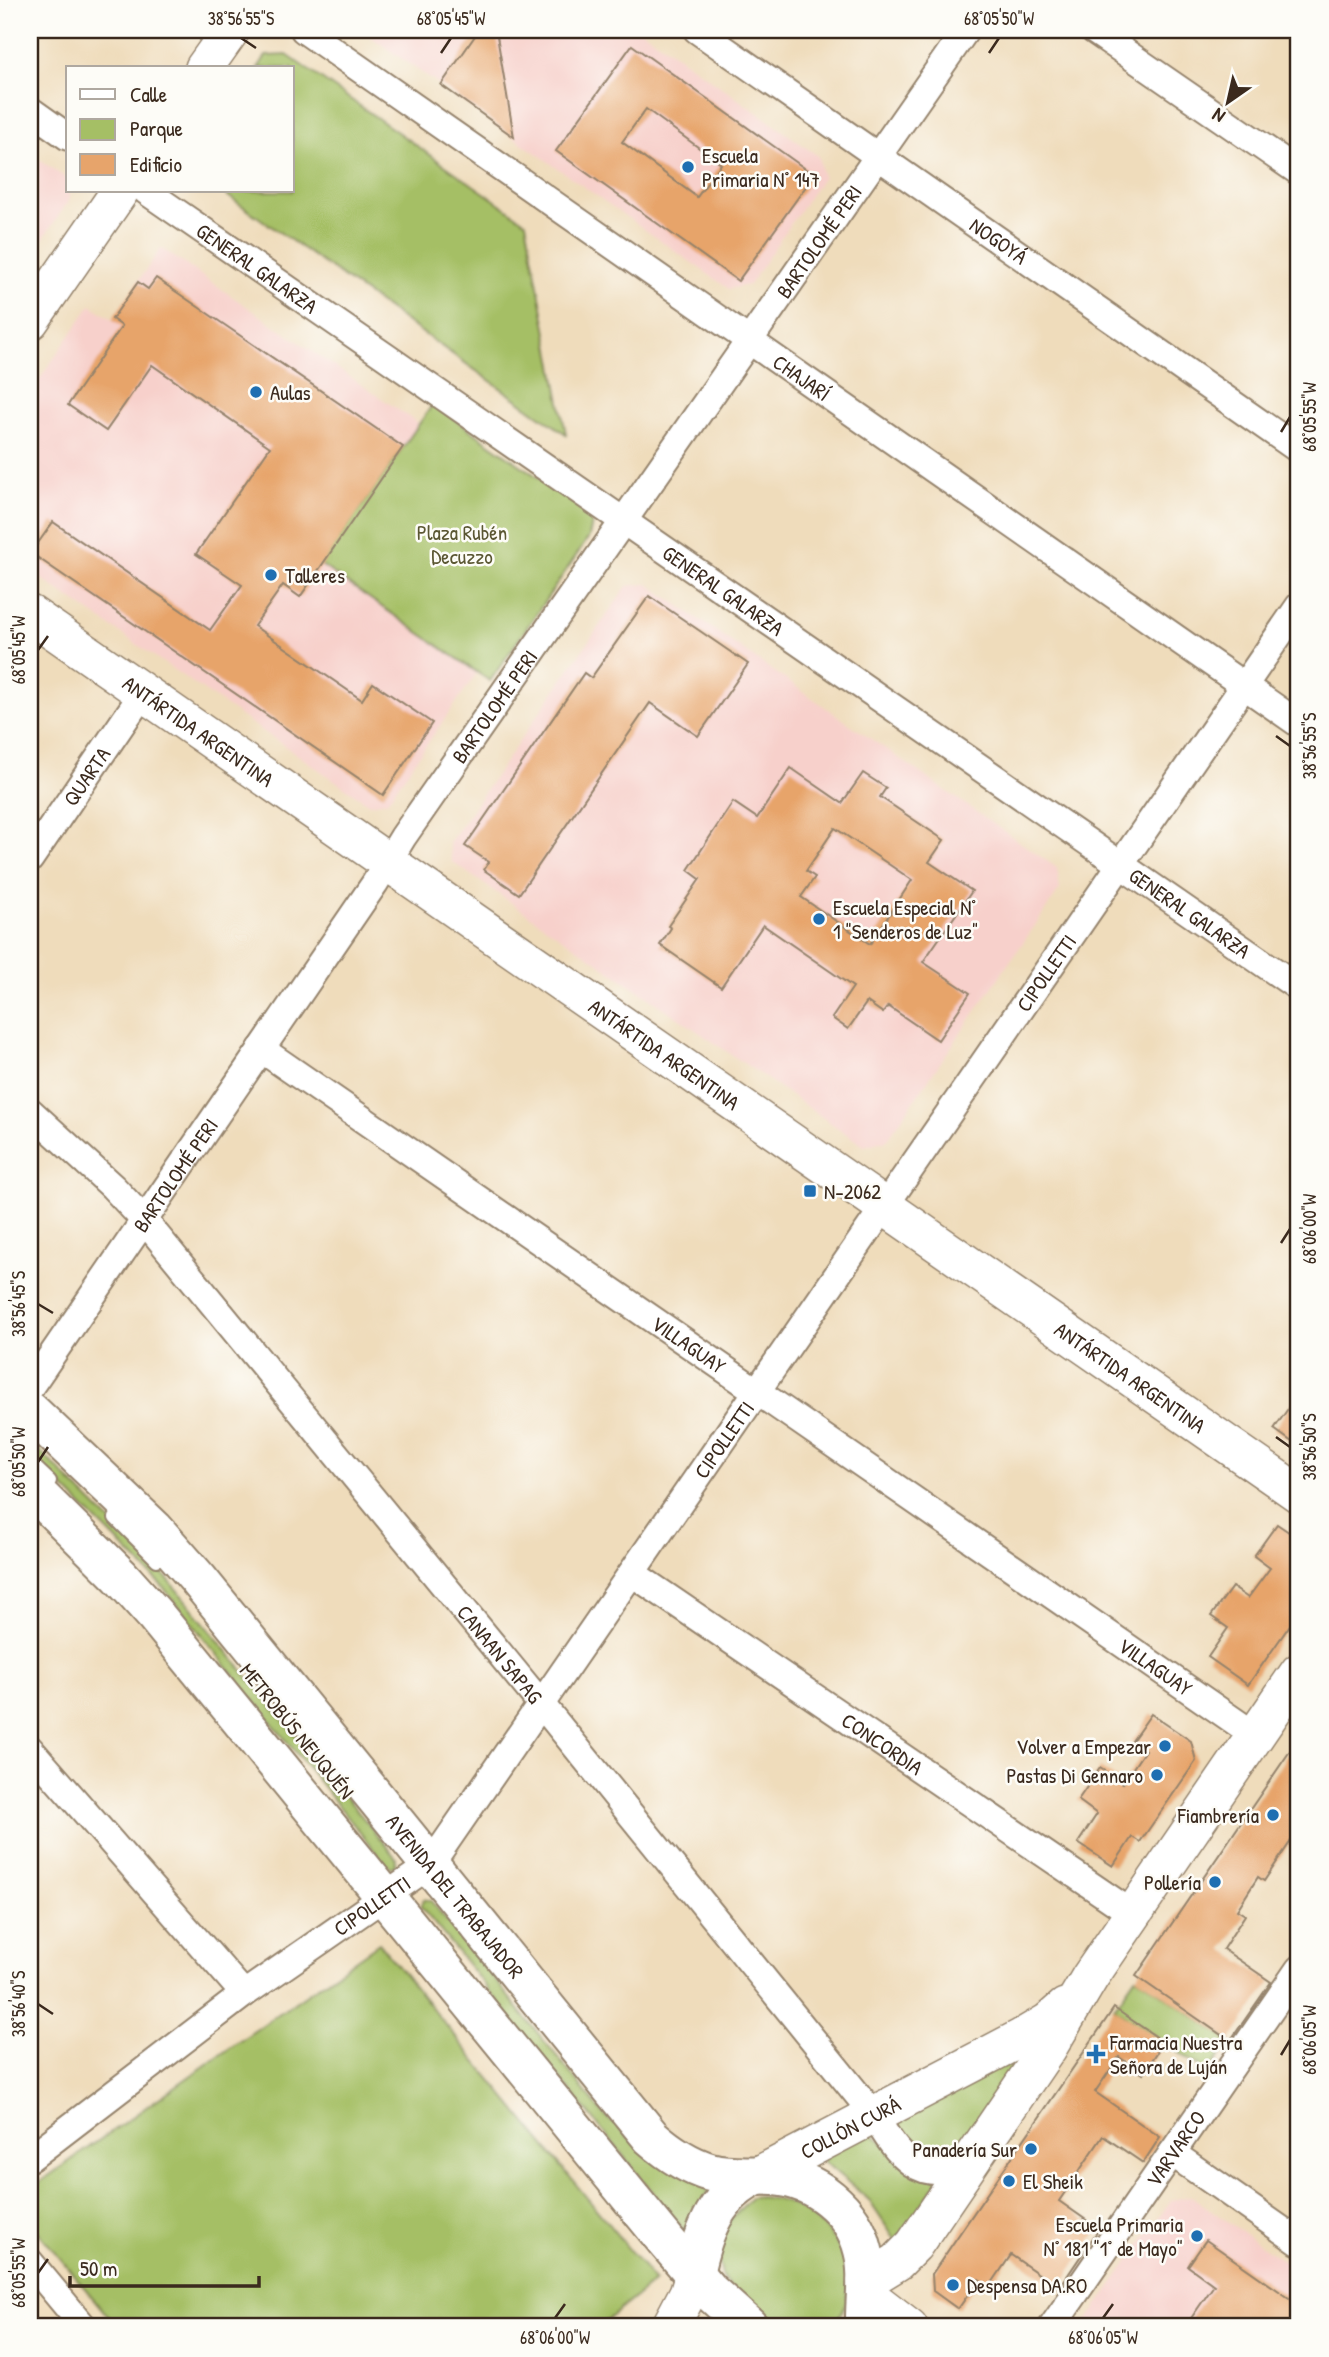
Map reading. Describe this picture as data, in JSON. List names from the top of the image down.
{
  "streets": {
    "main road": ["ANTÁRTIDA ARGENTINA", "AVENIDA DEL TRABAJADOR", "COLLÓN CURÁ"],
    "street": [
      "NOGOYÁ",
      "BARTOLOMÉ PERI",
      "GENERAL GALARZA",
      "CHAJARÍ",
      "QUARTA",
      "CIPOLLETTI",
      "VILLAGUAY",
      "CANAAN SAPAG",
      "CONCORDIA",
      "VARVARCO"
    ]
  },
  "crossings": [
    ["NOGOYÁ", "BARTOLOMÉ PERI"],
    ["BARTOLOMÉ PERI", "GENERAL GALARZA"],
    ["BARTOLOMÉ PERI", "CHAJARÍ"],
    ["BARTOLOMÉ PERI", "ANTÁRTIDA ARGENTINA"],
    ["BARTOLOMÉ PERI", "VILLAGUAY"],
    ["BARTOLOMÉ PERI", "CANAAN SAPAG"],
    ["GENERAL GALARZA", "CIPOLLETTI"],
    ["CHAJARÍ", "CIPOLLETTI"],
    ["ANTÁRTIDA ARGENTINA", "QUARTA"],
    ["ANTÁRTIDA ARGENTINA", "CIPOLLETTI"],
    ["CIPOLLETTI", "VILLAGUAY"],
    ["CIPOLLETTI", "CANAAN SAPAG"],
    ["CIPOLLETTI", "CONCORDIA"],
    ["CIPOLLETTI", "AVENIDA DEL TRABAJADOR"],
    ["VILLAGUAY", "COLLÓN CURÁ"],
    ["CANAAN SAPAG", "COLLÓN CURÁ"],
    ["CONCORDIA", "COLLÓN CURÁ"],
    ["AVENIDA DEL TRABAJADOR", "COLLÓN CURÁ"]
  ],
  "parks": ["Plaza Rubén Decuzzo"],
  "places": {
    "other": [
      "Escuela Primaria N° 147",
      "Aulas",
      "Talleres",
      "Escuela Especial N° 1 \"Senderos de Luz\"",
      "Volver a Empezar",
      "Pastas Di Gennaro",
      "Fiambrería",
      "Pollería",
      "Panadería Sur",
      "El Sheik",
      "Escuela Primaria N° 181 \"1° de Mayo\"",
      "Despensa DA.RO"
    ],
    "transit": ["N-2062"],
    "health": ["Farmacia Nuestra Señora de Luján"]
  },
  "legend": ["Calle", "Parque", "Edificio"],
  "scale_bar": "50 m",
  "north": "bottom left",
  "coordinates": [
    "38°56'55\"S",
    "68°05'45\"W",
    "68°05'50\"W",
    "68°05'55\"W",
    "68°06'00\"W",
    "38°56'45\"S",
    "38°56'50\"S",
    "38°56'40\"S",
    "68°06'05\"W"
  ]
}
